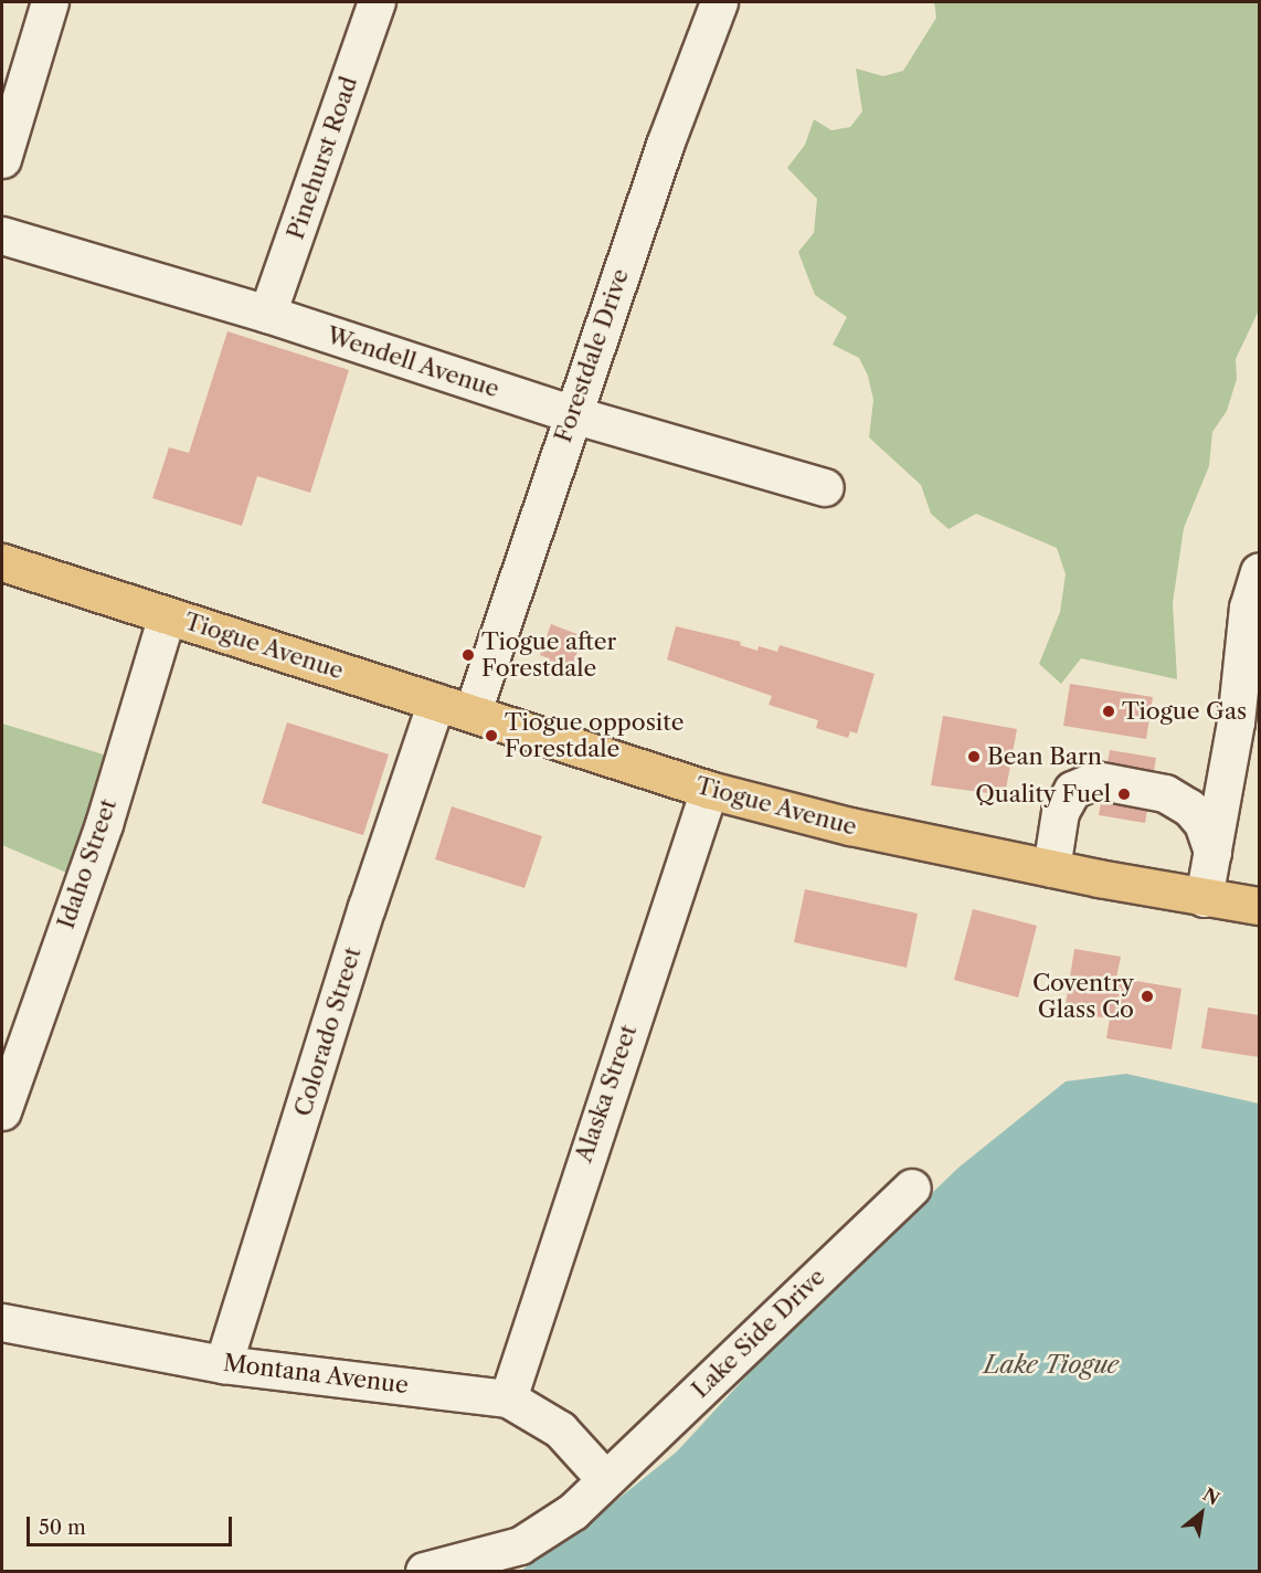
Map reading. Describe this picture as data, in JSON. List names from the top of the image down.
{
  "streets": {
    "main road": ["Tiogue Avenue"],
    "street": [
      "Pinehurst Road",
      "Forestdale Drive",
      "Wendell Avenue",
      "Idaho Street",
      "Colorado Street",
      "Alaska Street",
      "Lake Side Drive",
      "Montana Avenue"
    ]
  },
  "crossings": [
    ["Pinehurst Road", "Wendell Avenue"],
    ["Forestdale Drive", "Wendell Avenue"],
    ["Forestdale Drive", "Tiogue Avenue"],
    ["Tiogue Avenue", "Idaho Street"],
    ["Tiogue Avenue", "Colorado Street"],
    ["Tiogue Avenue", "Alaska Street"],
    ["Colorado Street", "Montana Avenue"],
    ["Alaska Street", "Montana Avenue"],
    ["Lake Side Drive", "Montana Avenue"]
  ],
  "water": ["Lake Tiogue"],
  "places": [
    "Tiogue after Forestdale",
    "Tiogue Gas",
    "Tiogue opposite Forestdale",
    "Bean Barn",
    "Quality Fuel",
    "Coventry Glass Co"
  ],
  "scale_bar": "50 m",
  "north": "top right"
}
